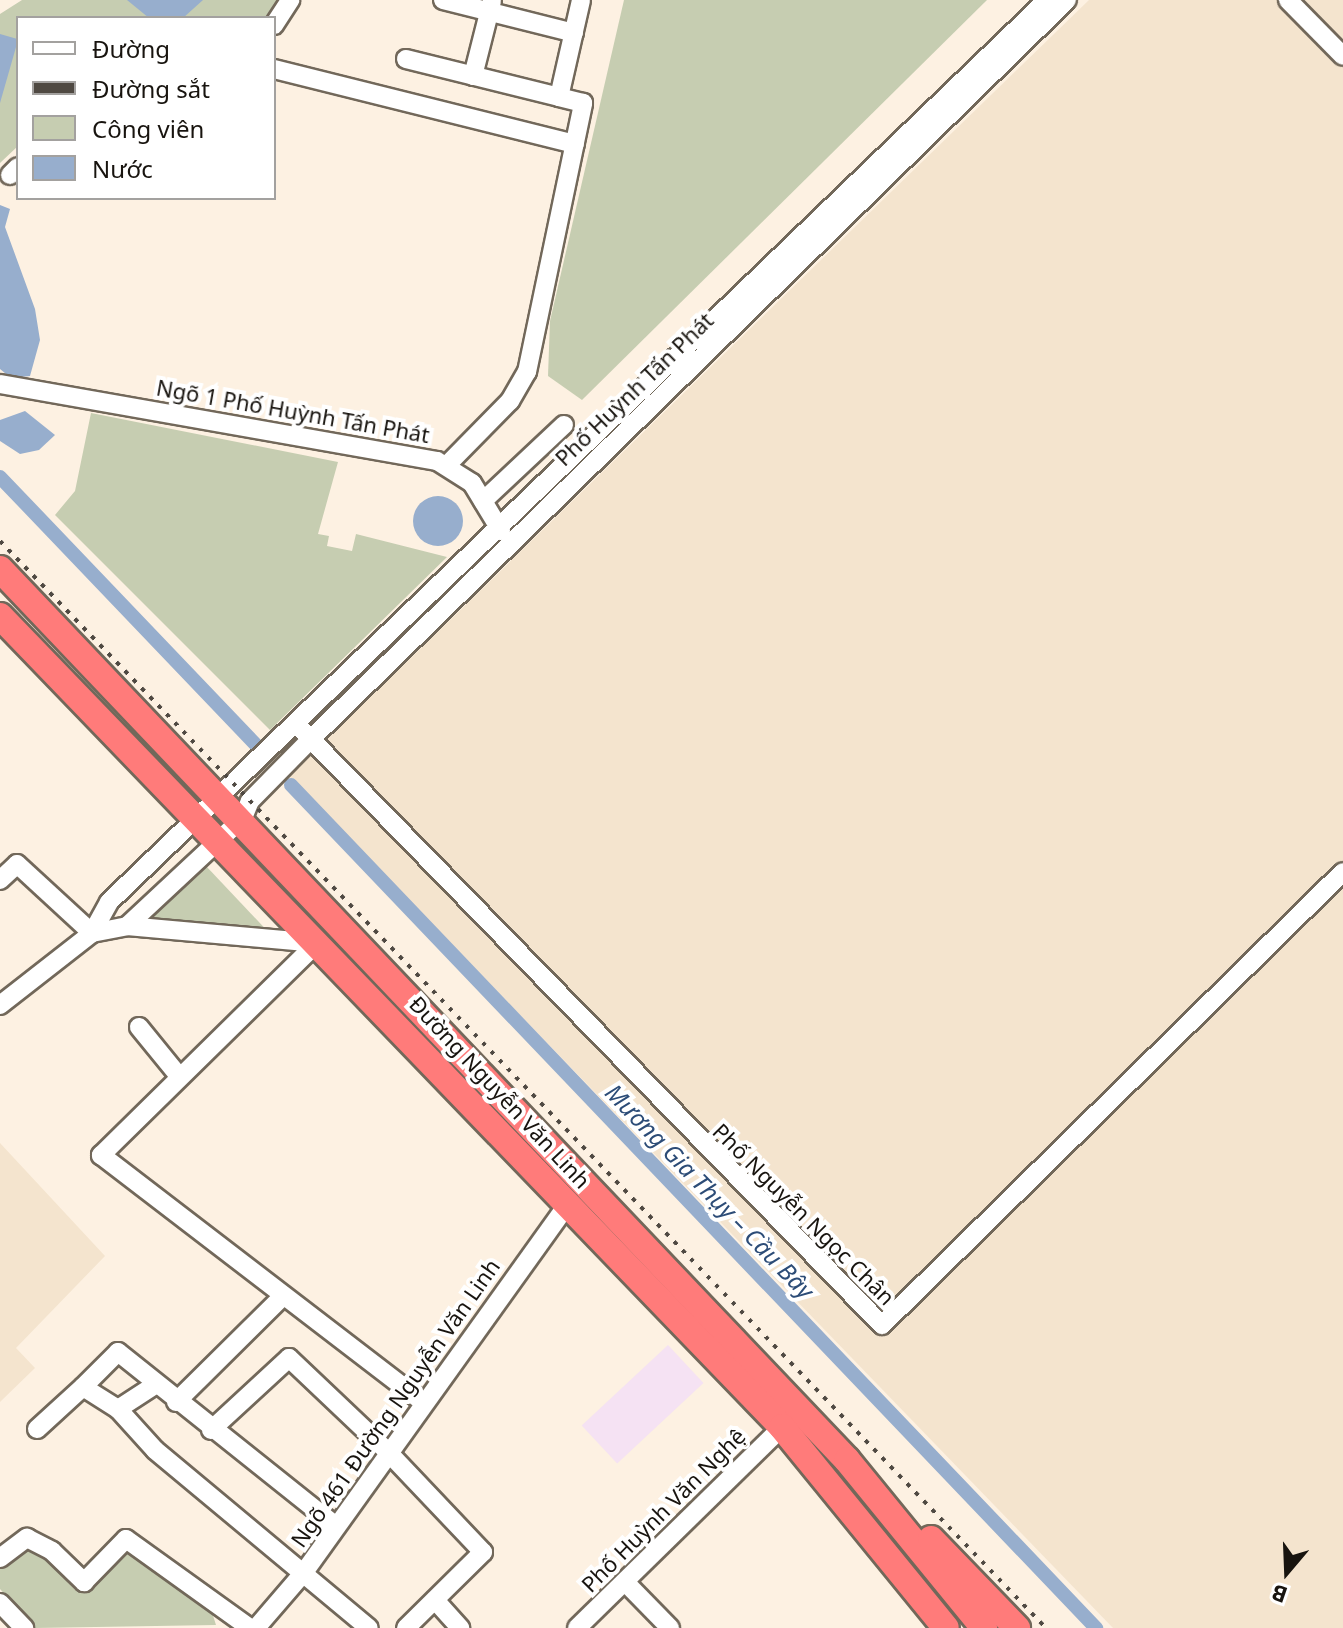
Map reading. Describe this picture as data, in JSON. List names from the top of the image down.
{
  "streets": {
    "highway": ["Đường Nguyễn Văn Linh"],
    "street": [
      "Phố Huỳnh Tấn Phát",
      "Ngõ 1 Phố Huỳnh Tấn Phát",
      "Phố Nguyễn Ngọc Chân",
      "Ngõ 461 Đường Nguyễn Văn Linh",
      "Phố Huỳnh Văn Nghệ"
    ]
  },
  "crossings": [
    ["Phố Huỳnh Tấn Phát", "Ngõ 1 Phố Huỳnh Tấn Phát"],
    ["Phố Huỳnh Tấn Phát", "Đường Nguyễn Văn Linh"],
    ["Phố Huỳnh Tấn Phát", "Phố Nguyễn Ngọc Chân"],
    ["Đường Nguyễn Văn Linh", "Ngõ 461 Đường Nguyễn Văn Linh"],
    ["Đường Nguyễn Văn Linh", "Phố Huỳnh Văn Nghệ"]
  ],
  "water": ["Mương Gia Thụy – Cầu Bây"],
  "legend": [
    "Đường",
    "Đường sắt",
    "Công viên",
    "Nước"
  ],
  "north": "bottom"
}
